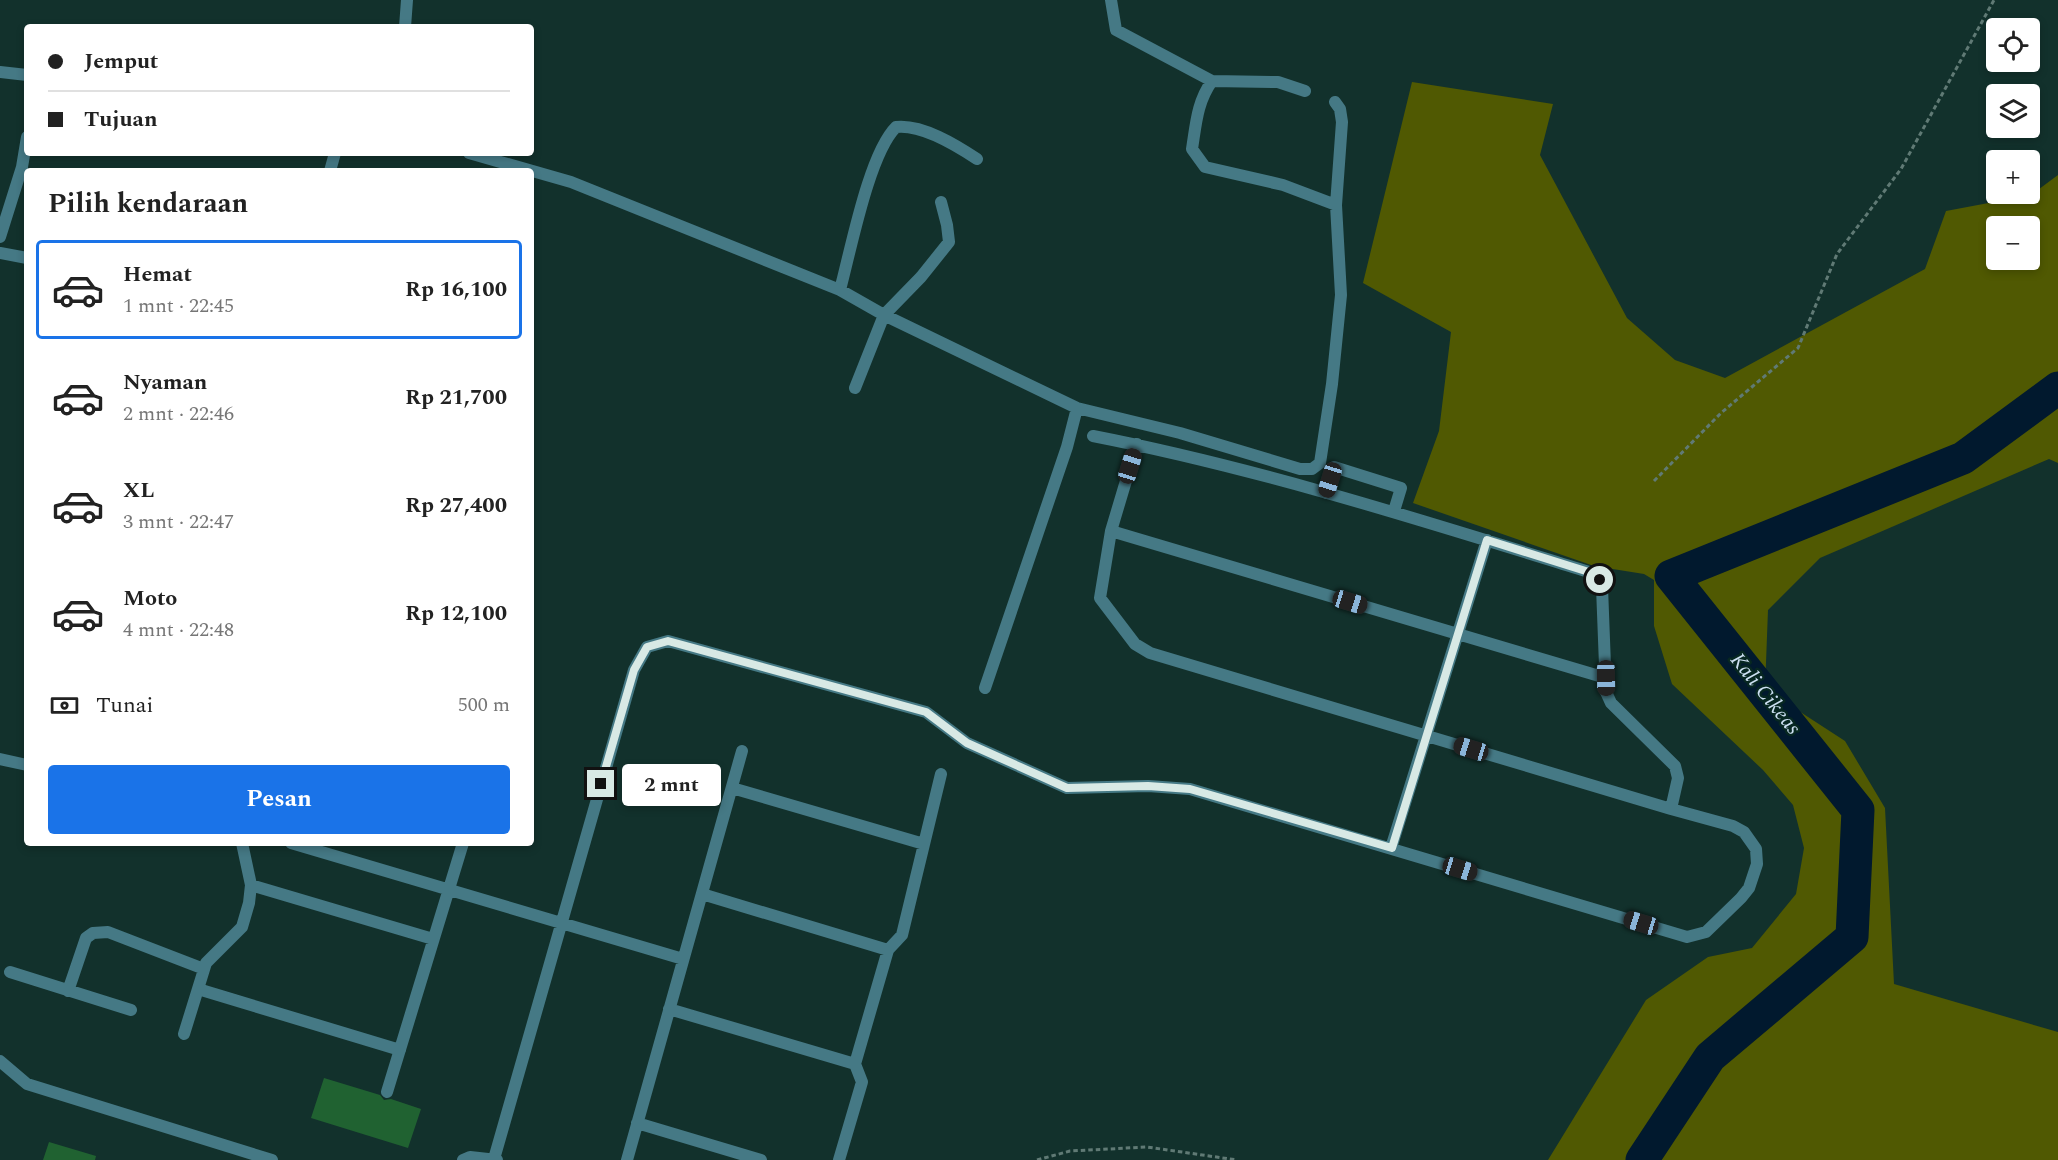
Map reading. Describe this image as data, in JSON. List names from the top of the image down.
{
  "water": ["Kali Cikeas"],
  "page": {
    "map_buttons": ["+", "−"],
    "banner": ["Jemput", "Tujuan"],
    "heading": "Pilih kendaraan",
    "list": [
      {
        "name": "Hemat",
        "note": "1 mnt · 22:45",
        "value": "Rp 16,100"
      },
      {
        "name": "Nyaman",
        "note": "2 mnt · 22:46",
        "value": "Rp 21,700"
      },
      {
        "name": "XL",
        "note": "3 mnt · 22:47",
        "value": "Rp 27,400"
      },
      {
        "name": "Moto",
        "note": "4 mnt · 22:48",
        "value": "Rp 12,100"
      }
    ],
    "pay": ["Tunai", "500 m"],
    "buttons": "Pesan",
    "bubble": "2 mnt"
  }
}
